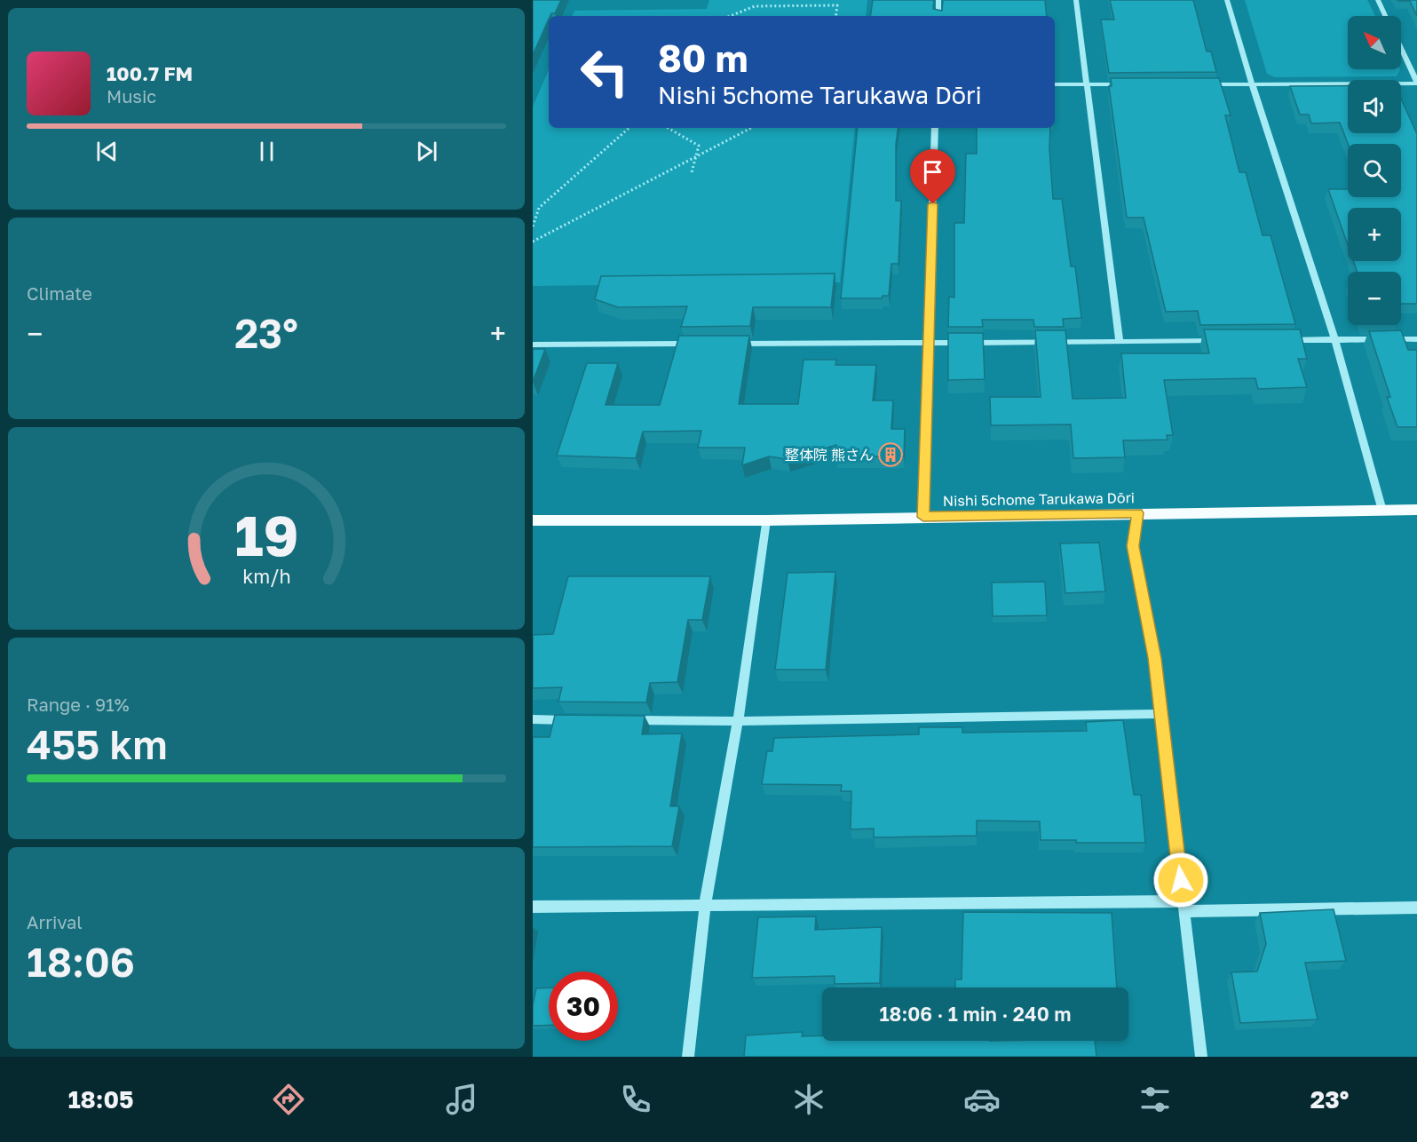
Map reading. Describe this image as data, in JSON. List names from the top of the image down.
{
  "streets": {
    "main road": ["Nishi 5chome Tarukawa Dōri"]
  },
  "places": {
    "building": ["整体院 熊さん"]
  },
  "north": "top left",
  "page": {
    "map_buttons": ["+", "−"],
    "turn": ["80 m", "Nishi 5chome Tarukawa Dōri"],
    "song": ["100.7 FM", "Music"],
    "tile": [
      "Climate",
      ["Range · 91%", "455 km"],
      ["Arrival", "18:06"]
    ],
    "heat": ["−", "23°", "+"],
    "limit": "30",
    "trip": "18:06 · 1 min · 240 m",
    "tabs": ["18:05", "23°"],
    "gauge": ["19", "km/h"]
  }
}
